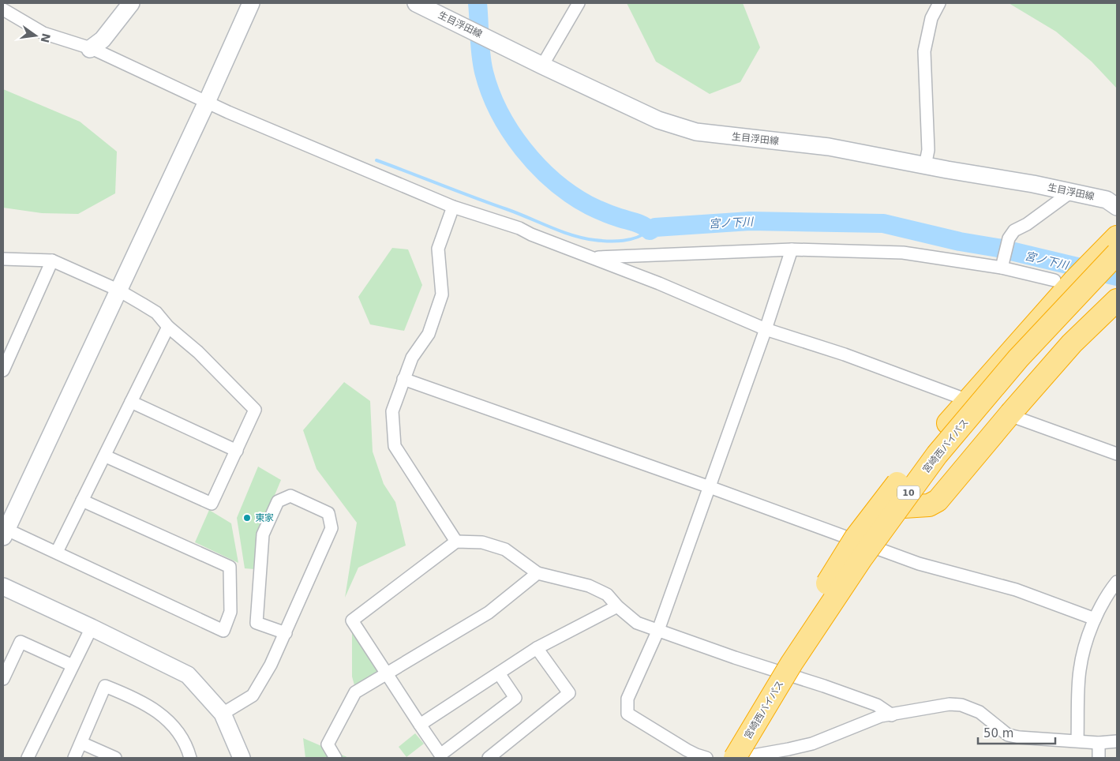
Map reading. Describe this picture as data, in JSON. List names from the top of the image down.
{
  "streets": {
    "highway": ["宮崎西バイパス", "10"],
    "street": ["生目浮田線"]
  },
  "water": ["宮ノ下川"],
  "places": ["東家"],
  "scale_bar": "50 m",
  "north": "right"
}
